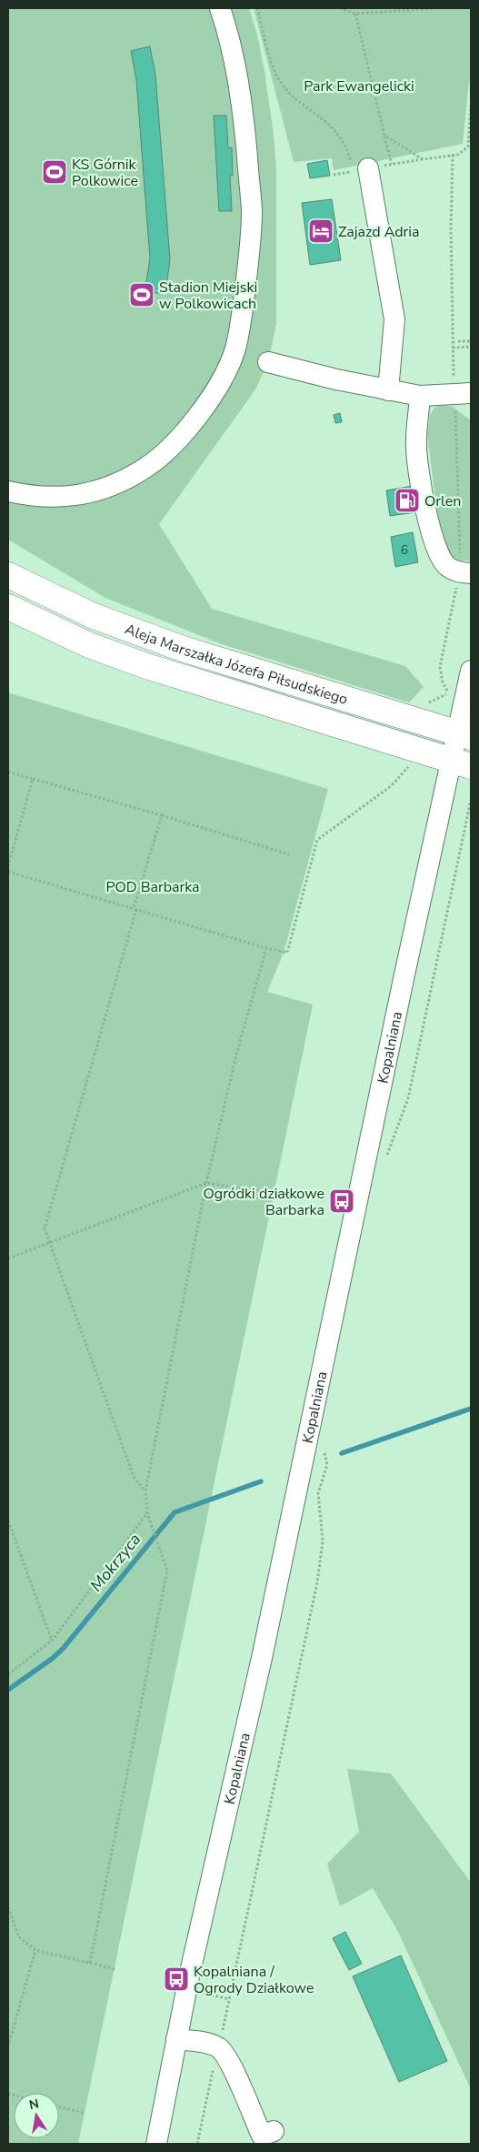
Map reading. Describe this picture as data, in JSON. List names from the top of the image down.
{
  "streets": {
    "main road": ["Aleja Marszałka Józefa Piłsudskiego"],
    "street": ["Kopalniana"]
  },
  "crossings": [
    ["Aleja Marszałka Józefa Piłsudskiego", "Kopalniana"]
  ],
  "water": ["Mokrzyca"],
  "parks": ["Park Ewangelicki", "POD Barbarka"],
  "places": {
    "sports": ["KS Górnik Polkowice", "Stadion Miejski w Polkowicach"],
    "hotel": ["Zajazd Adria"],
    "fuel station": ["Orlen"],
    "bus stop": ["Ogródki działkowe Barbarka", "Kopalniana / Ogrody Działkowe"]
  },
  "house_numbers": ["6"],
  "north": "top"
}
